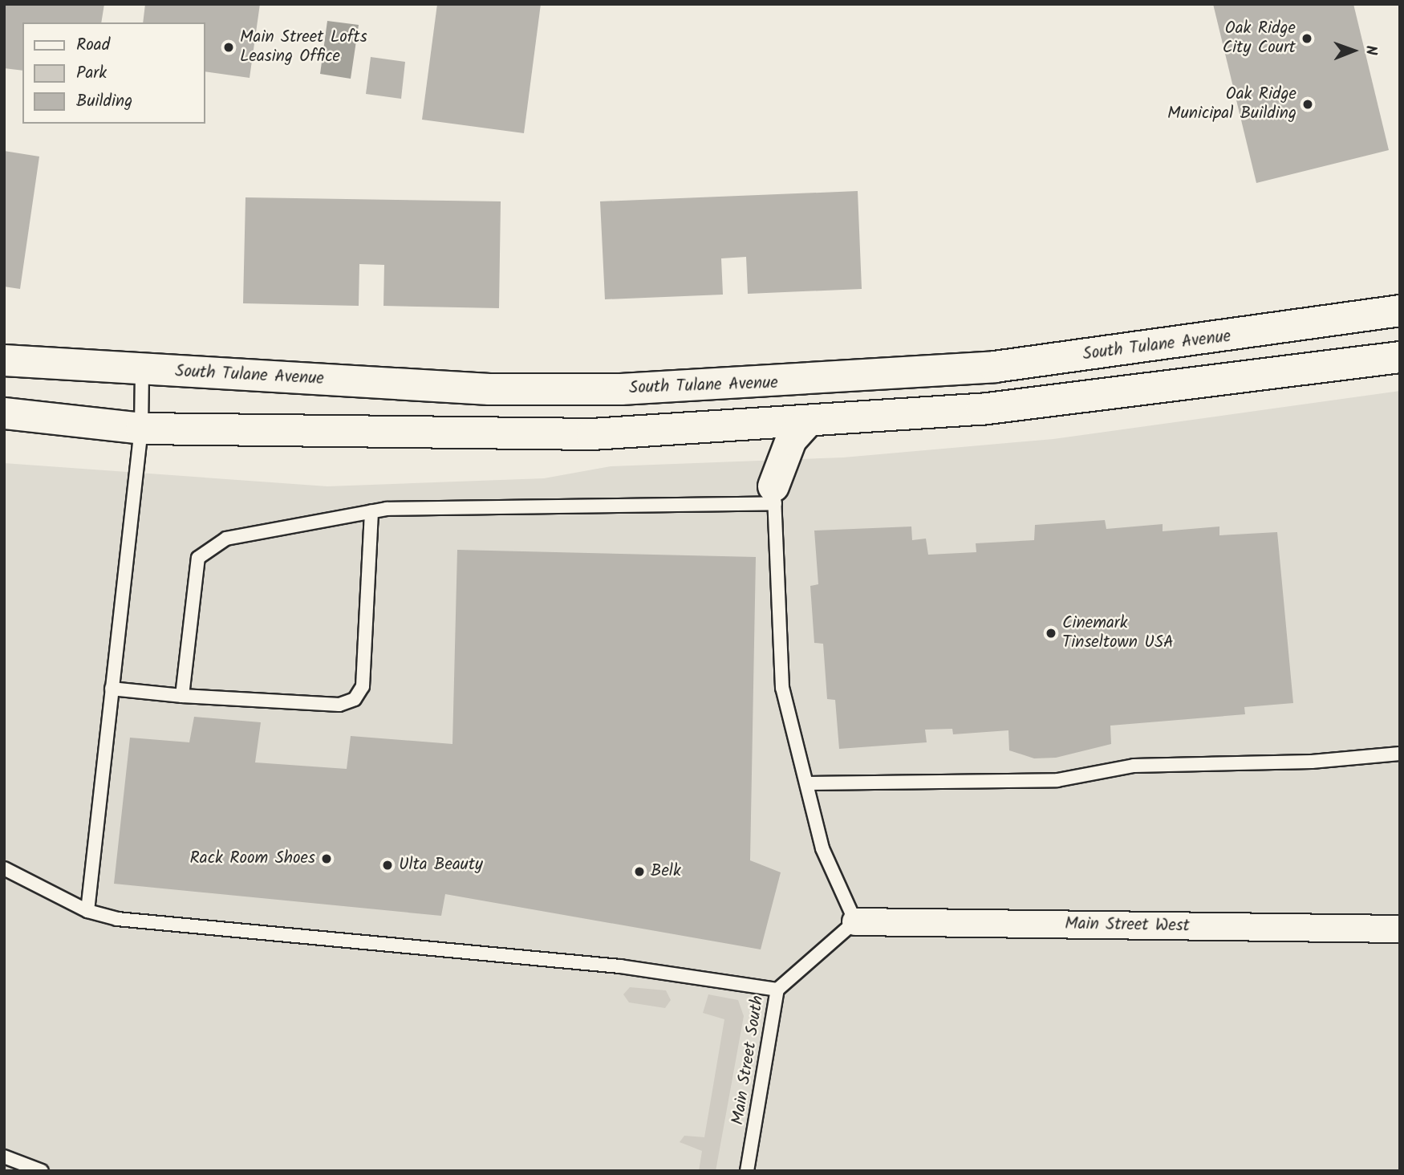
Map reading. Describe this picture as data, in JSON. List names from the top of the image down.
{
  "streets": {
    "main road": ["South Tulane Avenue"],
    "street": ["Main Street West"],
    "lane": ["Main Street South"]
  },
  "crossings": [
    ["Main Street West", "Main Street South"]
  ],
  "places": [
    "Oak Ridge City Court",
    "Main Street Lofts Leasing Office",
    "Oak Ridge Municipal Building",
    "Cinemark Tinseltown USA",
    "Rack Room Shoes",
    "Ulta Beauty",
    "Belk"
  ],
  "legend": ["Road", "Park", "Building"],
  "north": "right"
}
